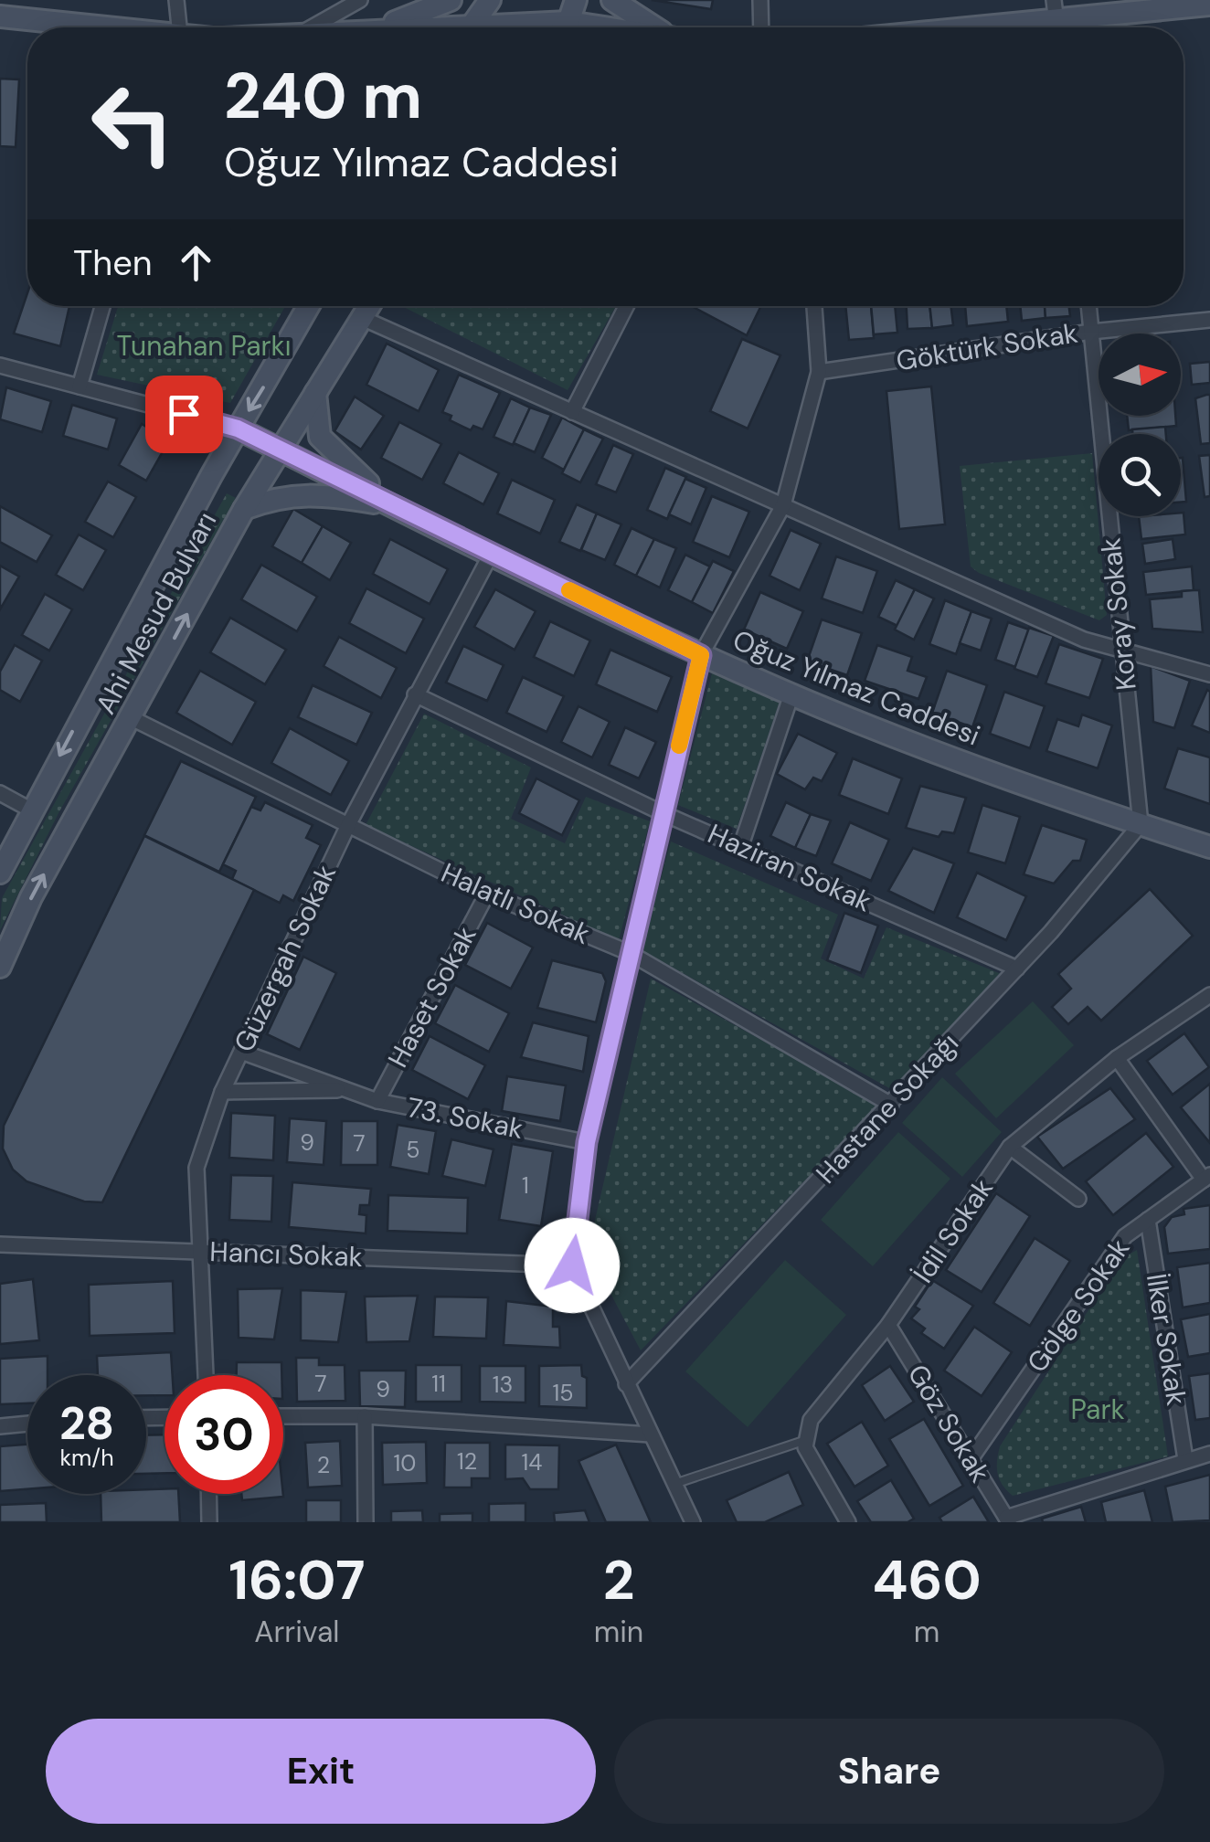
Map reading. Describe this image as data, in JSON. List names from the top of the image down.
{
  "streets": {
    "main road": ["Ahi Mesud Bulvarı", "Oğuz Yılmaz Caddesi"],
    "street": [
      "Göktürk Sokak",
      "Koray Sokak",
      "Haziran Sokak",
      "Halatlı Sokak",
      "Güzergah Sokak",
      "Haset Sokak",
      "Hastane Sokağı",
      "73. Sokak",
      "İdil Sokak",
      "Hancı Sokak",
      "Gölge Sokak",
      "İlker Sokak",
      "Göz Sokak"
    ]
  },
  "crossings": [
    ["Göktürk Sokak", "Koray Sokak"],
    ["Ahi Mesud Bulvarı", "Halatlı Sokak"],
    ["Koray Sokak", "Oğuz Yılmaz Caddesi"],
    ["Koray Sokak", "Hastane Sokağı"],
    ["Oğuz Yılmaz Caddesi", "Güzergah Sokak"],
    ["Oğuz Yılmaz Caddesi", "Hastane Sokağı"],
    ["Haziran Sokak", "Güzergah Sokak"],
    ["Haziran Sokak", "Hastane Sokağı"],
    ["Halatlı Sokak", "Güzergah Sokak"],
    ["Halatlı Sokak", "Haset Sokak"],
    ["Halatlı Sokak", "Hastane Sokağı"],
    ["Güzergah Sokak", "73. Sokak"],
    ["Güzergah Sokak", "Hancı Sokak"],
    ["Haset Sokak", "73. Sokak"],
    ["İdil Sokak", "Göz Sokak"],
    ["Gölge Sokak", "İlker Sokak"],
    ["Gölge Sokak", "Göz Sokak"]
  ],
  "parks": ["Tunahan Parkı", "Park"],
  "house_numbers": [
    "9",
    "7",
    "5",
    "1",
    "7",
    "11",
    "13",
    "9",
    "15",
    "12",
    "14",
    "10",
    "2"
  ],
  "north": "right",
  "page": {
    "turn": ["240 m", "Oğuz Yılmaz Caddesi"],
    "then": "Then",
    "speed": "28 km/h",
    "limit": "30",
    "eta": [
      "16:07",
      "Arrival",
      "2",
      "min",
      "460",
      "m"
    ],
    "buttons": ["Exit", "Share"]
  }
}
